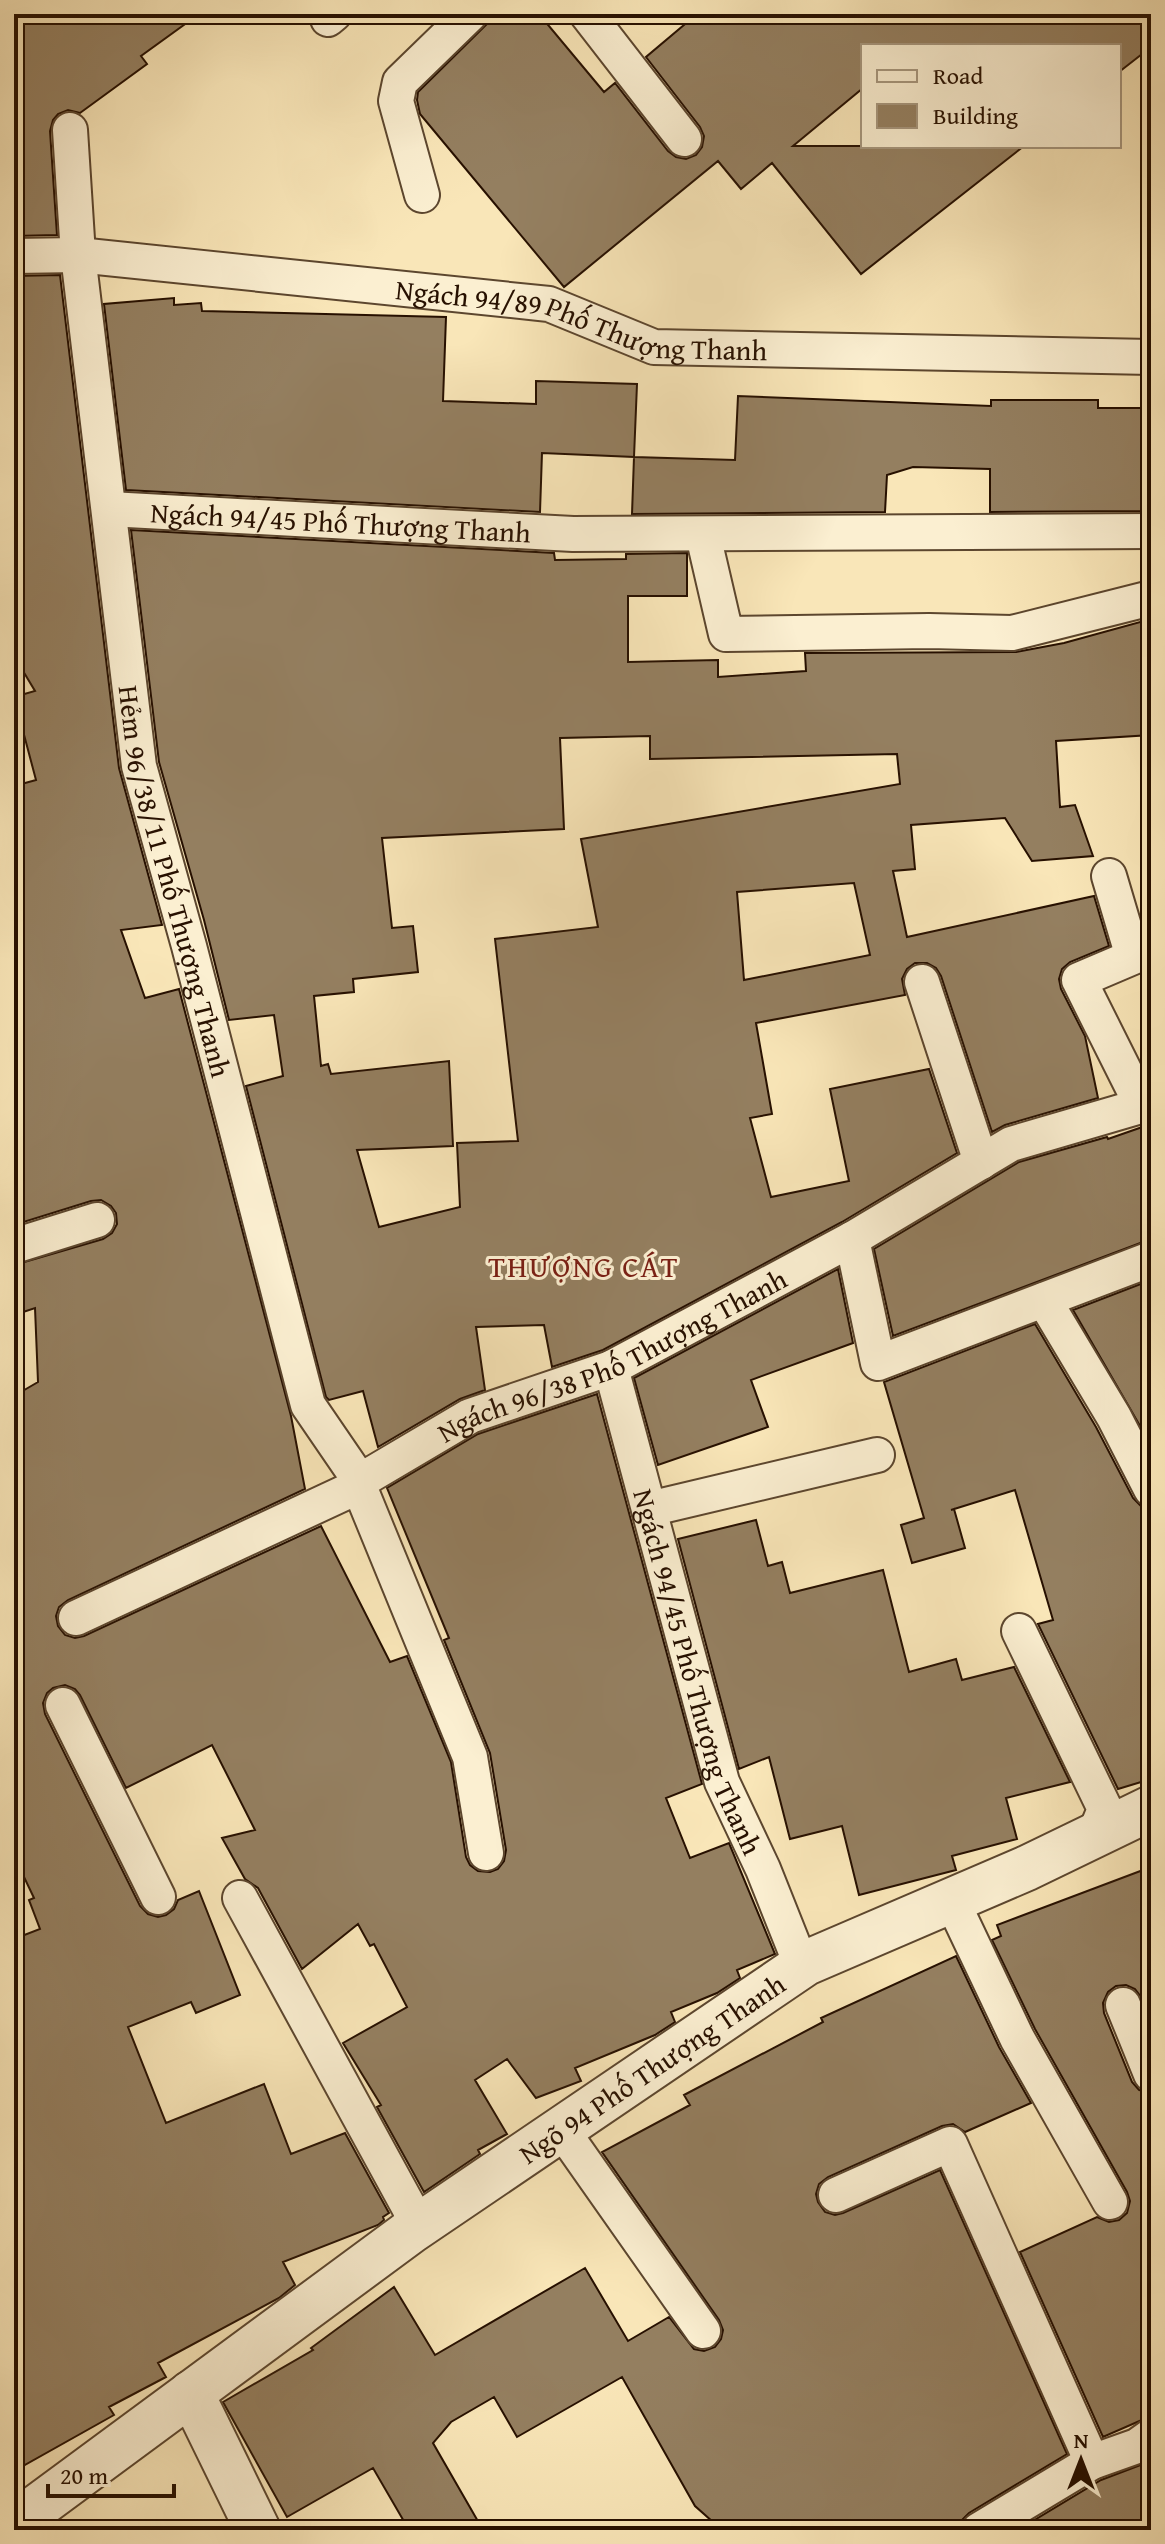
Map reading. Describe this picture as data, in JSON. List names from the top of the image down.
{
  "streets": {
    "street": [
      "Ngách 94/89 Phố Thượng Thanh",
      "Ngách 94/45 Phố Thượng Thanh",
      "Hẻm 96/38/11 Phố Thượng Thanh",
      "Ngách 96/38 Phố Thượng Thanh",
      "Ngõ 94 Phố Thượng Thanh"
    ]
  },
  "crossings": [
    ["Ngách 94/89 Phố Thượng Thanh", "Hẻm 96/38/11 Phố Thượng Thanh"],
    ["Ngách 94/45 Phố Thượng Thanh", "Hẻm 96/38/11 Phố Thượng Thanh"],
    ["Ngách 94/45 Phố Thượng Thanh", "Ngách 96/38 Phố Thượng Thanh"],
    ["Ngách 94/45 Phố Thượng Thanh", "Ngõ 94 Phố Thượng Thanh"],
    ["Hẻm 96/38/11 Phố Thượng Thanh", "Ngách 96/38 Phố Thượng Thanh"]
  ],
  "districts": ["THƯỢNG CÁT"],
  "legend": ["Road", "Building"],
  "scale_bar": "20 m",
  "north": "top"
}
